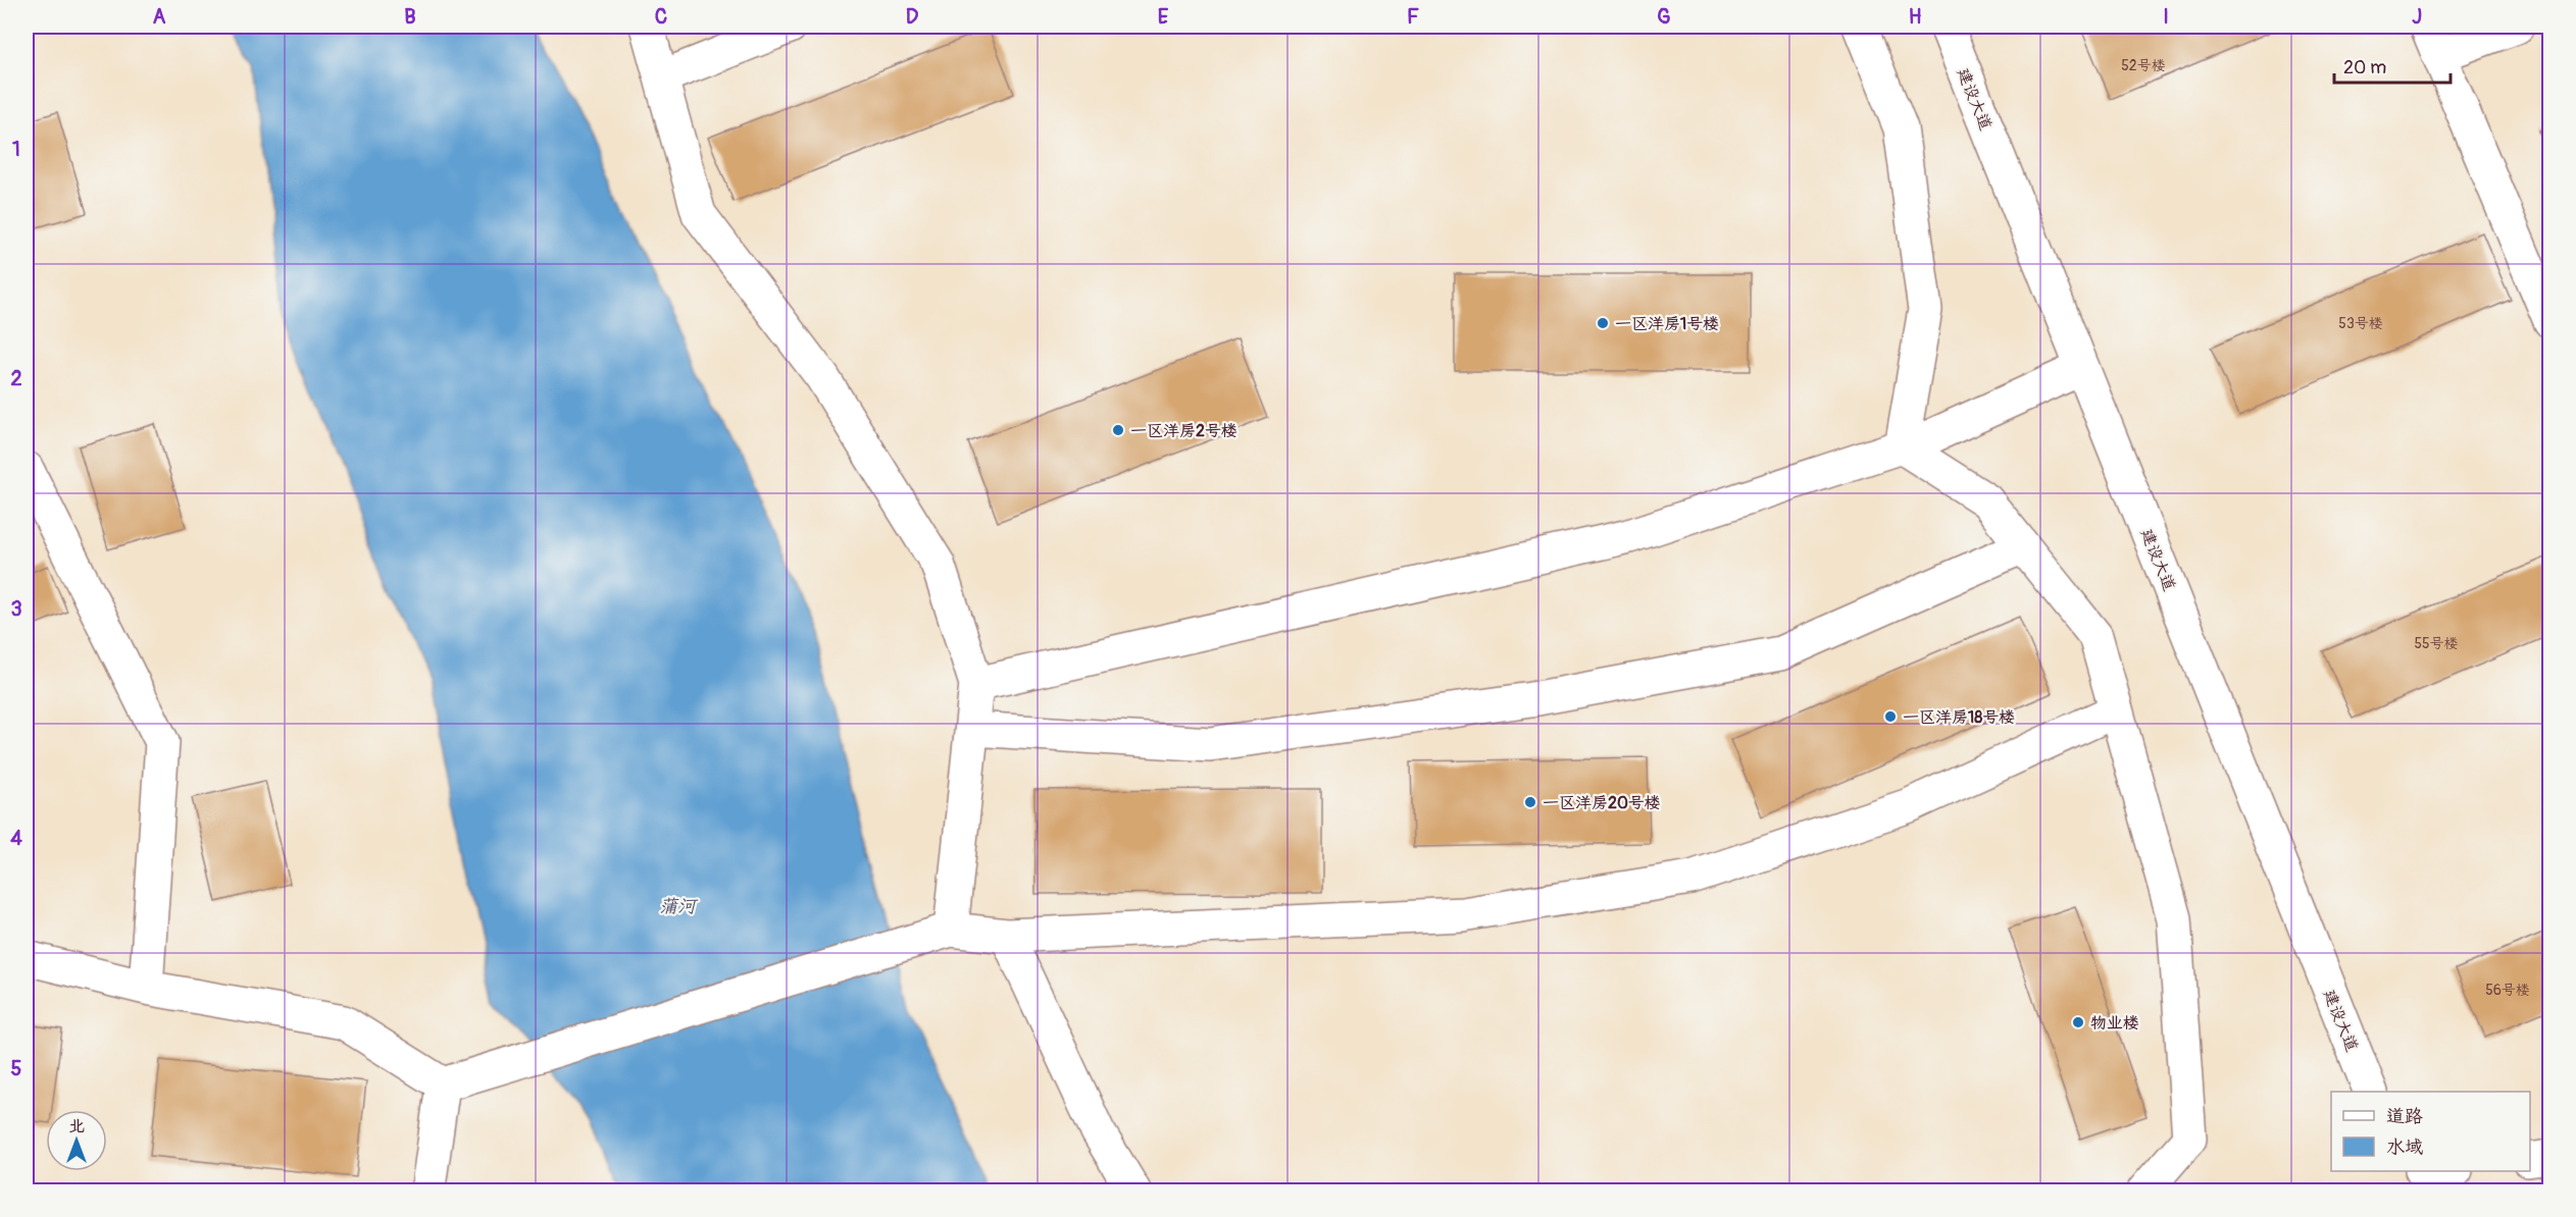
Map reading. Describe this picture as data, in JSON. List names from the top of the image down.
{
  "streets": {
    "street": ["建设大道"]
  },
  "water": ["蒲河"],
  "places": [
    "一区洋房1号楼",
    "一区洋房2号楼",
    "一区洋房18号楼",
    "一区洋房20号楼",
    "物业楼"
  ],
  "house_numbers": [
    "52号楼",
    "53号楼",
    "55号楼",
    "56号楼"
  ],
  "legend": ["道路", "水域"],
  "scale_bar": "20 m",
  "north": "top",
  "grid": {
    "columns": [
      "A",
      "B",
      "C",
      "D",
      "E",
      "F",
      "G",
      "H",
      "I",
      "J"
    ],
    "rows": [
      "1",
      "2",
      "3",
      "4",
      "5"
    ]
  }
}
